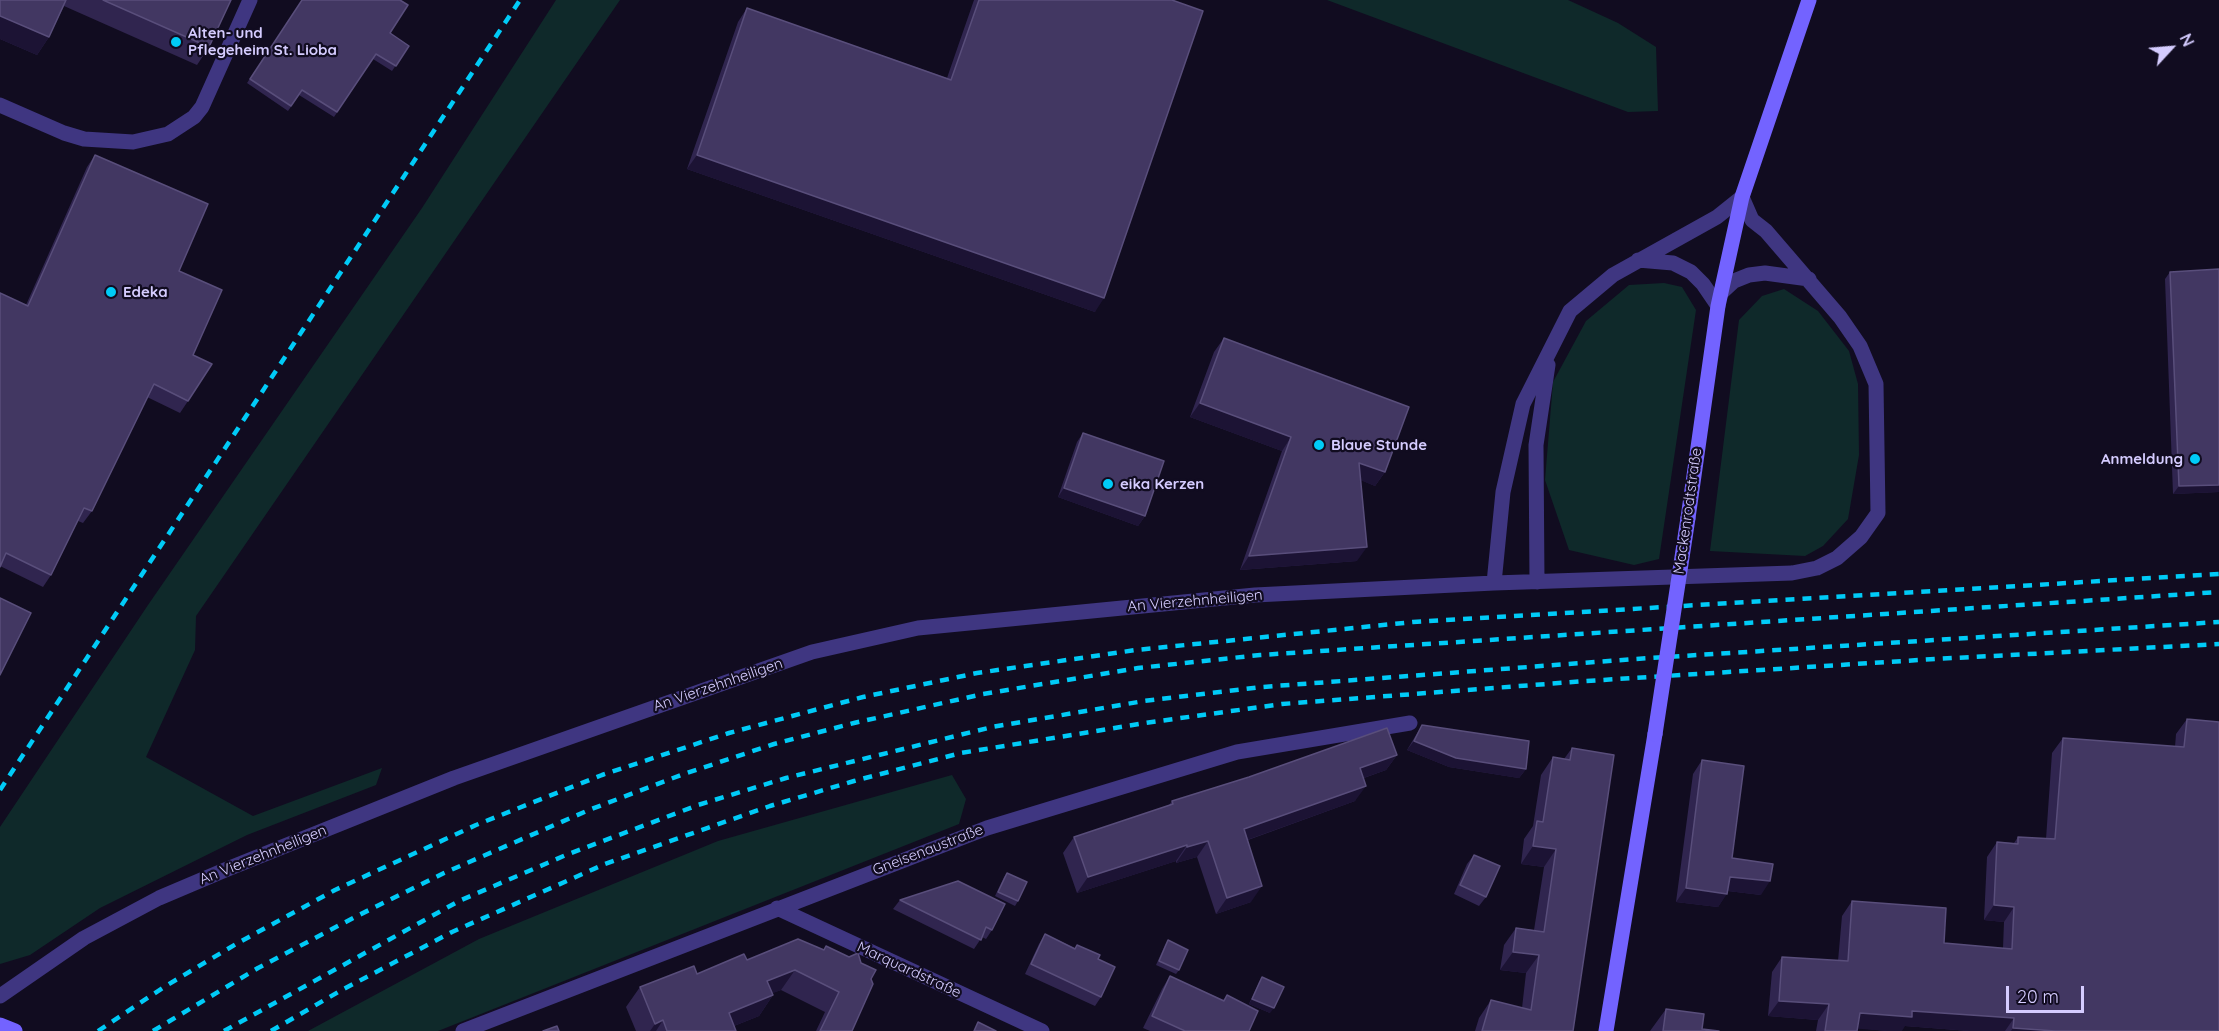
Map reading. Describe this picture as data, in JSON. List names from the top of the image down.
{
  "streets": {
    "street": [
      "Mackenrodtstraße",
      "An Vierzehnheiligen",
      "Gneisenaustraße",
      "Marquardstraße"
    ]
  },
  "crossings": [
    ["Mackenrodtstraße", "An Vierzehnheiligen"],
    ["Gneisenaustraße", "Marquardstraße"]
  ],
  "places": [
    "Alten- und Pflegeheim St. Lioba",
    "Edeka",
    "Blaue Stunde",
    "Anmeldung",
    "eika Kerzen"
  ],
  "scale_bar": "20 m",
  "north": "top right"
}
